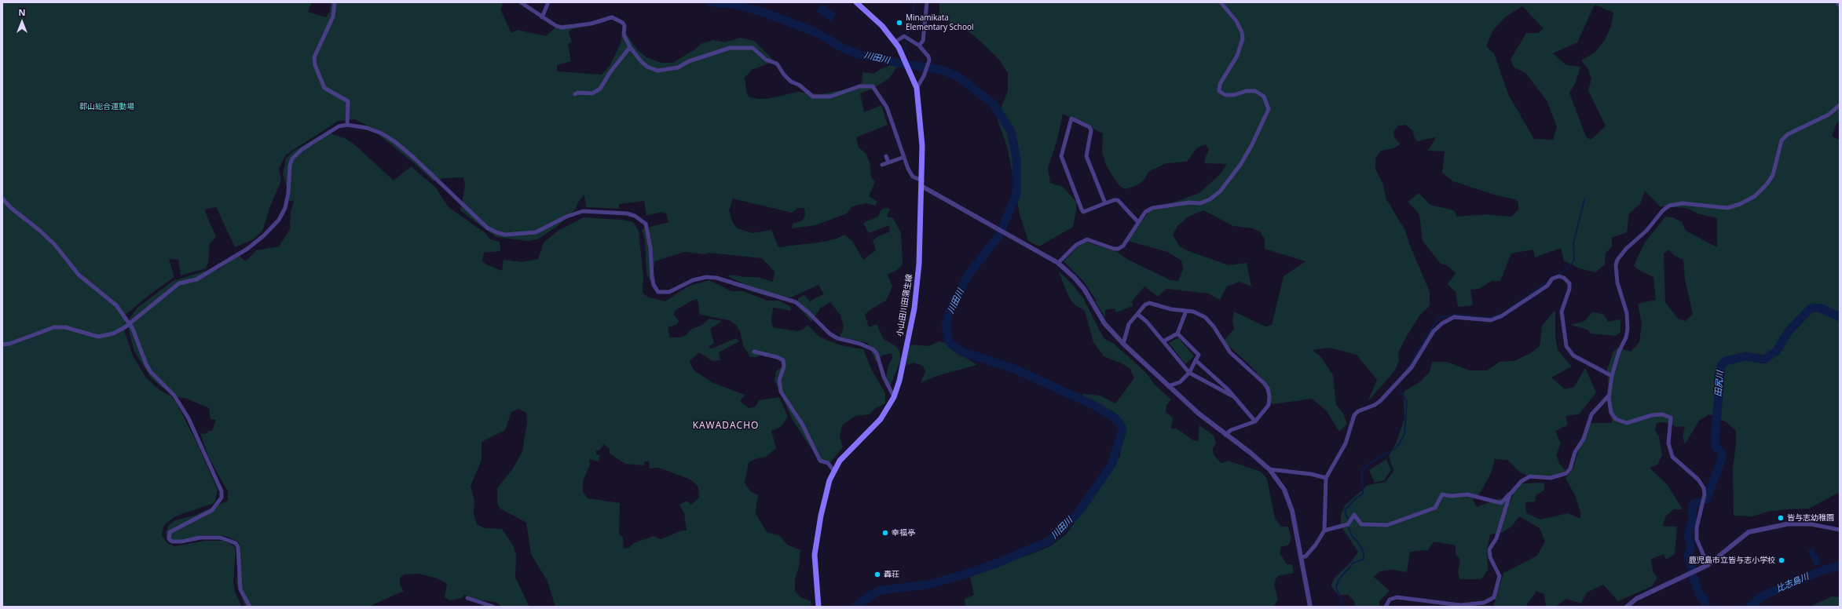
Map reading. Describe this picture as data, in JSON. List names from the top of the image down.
{
  "streets": {
    "main road": ["小山田川田蒲生線"]
  },
  "districts": ["KAWADACHO"],
  "water": ["川田川", "田尻川", "比志島川"],
  "parks": ["郡山総合運動場"],
  "places": [
    "Minamikata Elementary School",
    "皆与志幼稚園",
    "幸福亭",
    "鹿児島市立皆与志小学校",
    "轟荘"
  ],
  "north": "top"
}
